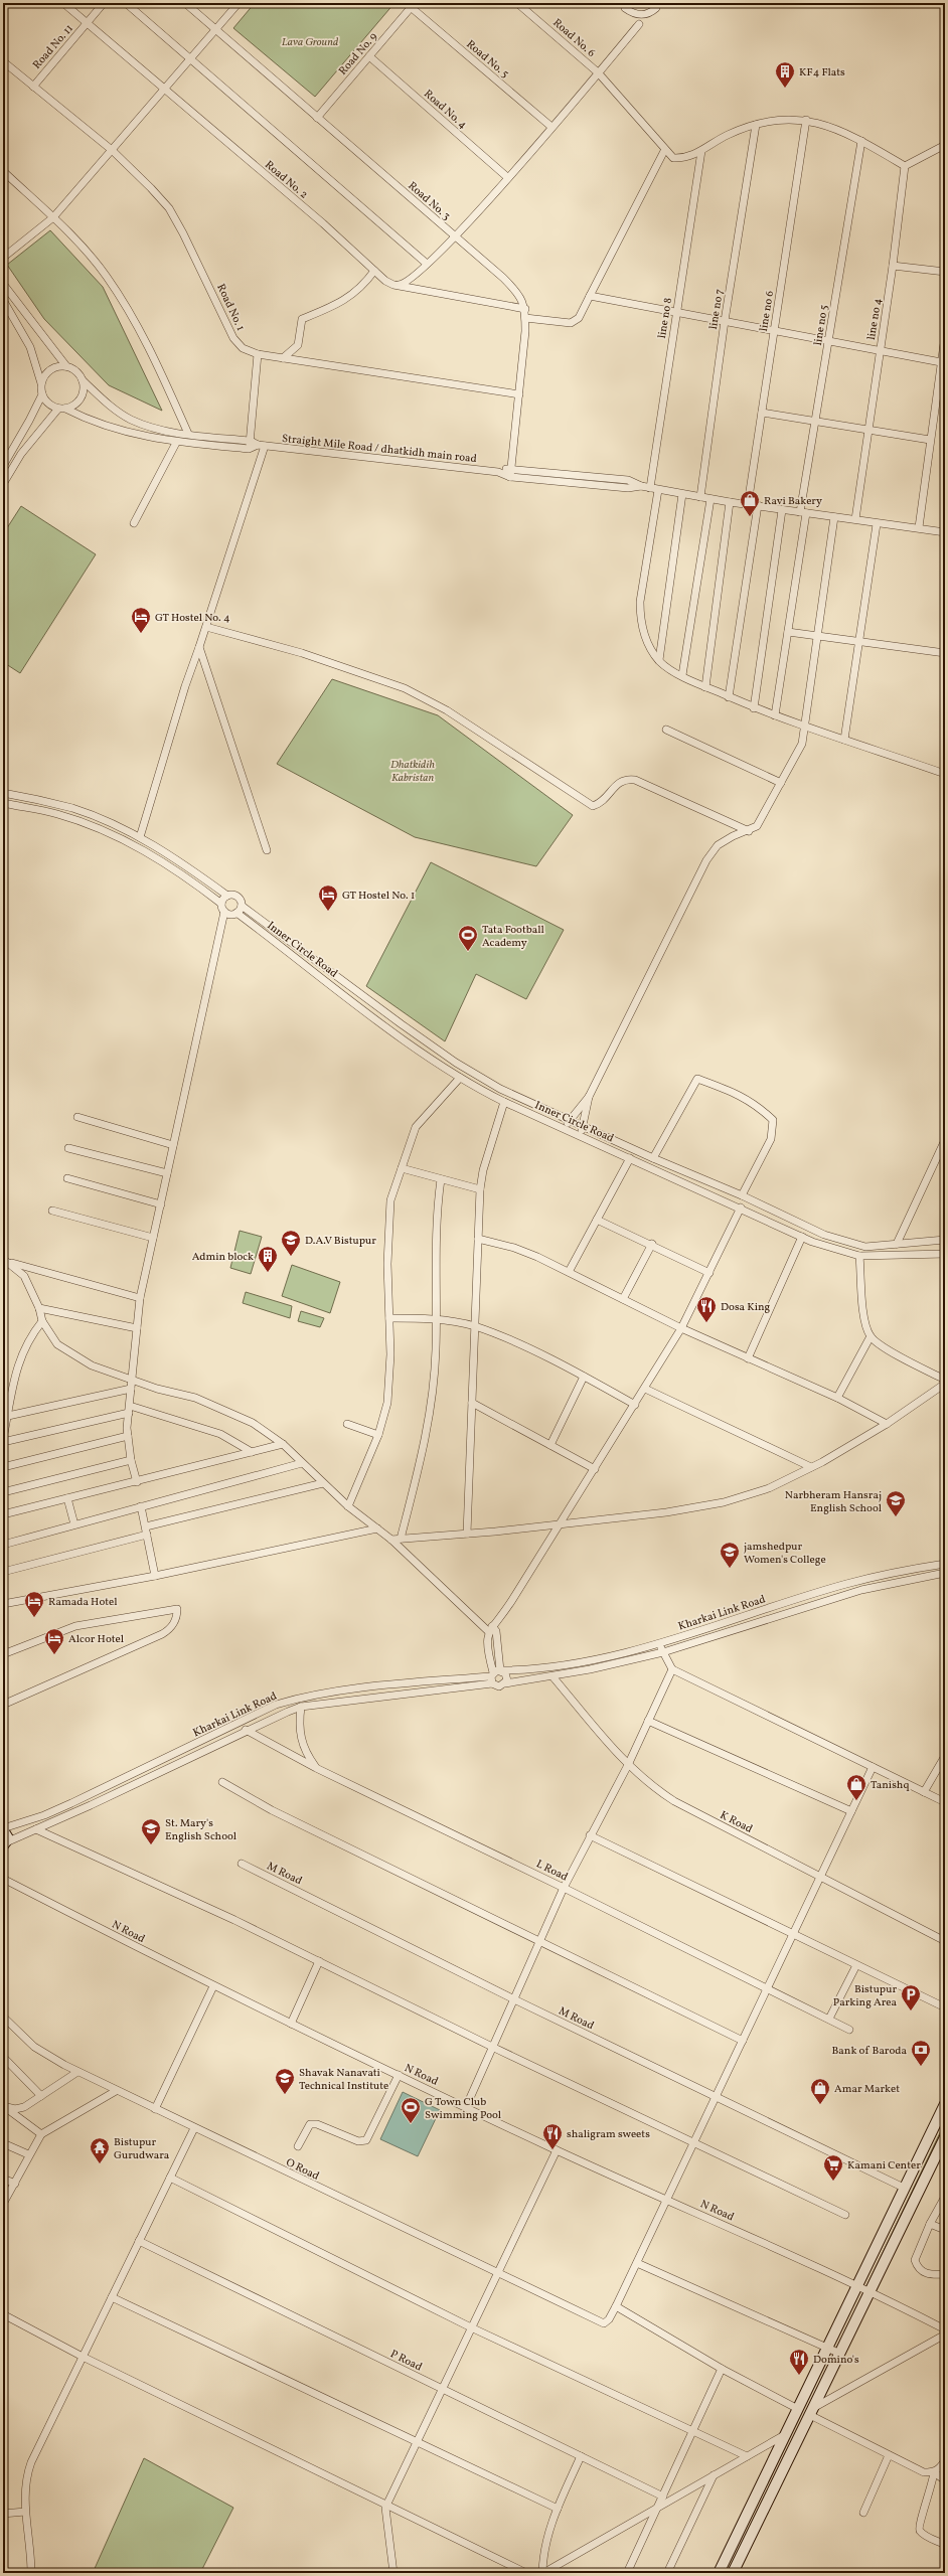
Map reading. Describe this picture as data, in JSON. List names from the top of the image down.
{
  "streets": {
    "street": [
      "Road No. 6",
      "Road No. 11",
      "Road No. 9",
      "Road No. 5",
      "Road No. 4",
      "Road No. 2",
      "Road No. 3",
      "Road No. 1",
      "line no 7",
      "line no 6",
      "line no 8",
      "line no 4",
      "line no 5",
      "Straight Mile Road / dhatkidh main road",
      "Inner Circle Road",
      "Kharkai Link Road",
      "K Road",
      "L Road",
      "M Road",
      "N Road",
      "O Road",
      "P Road"
    ]
  },
  "crossings": [
    ["Road No. 11", "Road No. 2"],
    ["Road No. 11", "Road No. 1"],
    ["Road No. 9", "Road No. 5"],
    ["Road No. 9", "Road No. 4"],
    ["Road No. 9", "Road No. 3"],
    ["Road No. 2", "Road No. 3"],
    ["Road No. 3", "Road No. 1"],
    ["Road No. 3", "Straight Mile Road / dhatkidh main road"],
    ["line no 7", "Straight Mile Road / dhatkidh main road"],
    ["line no 6", "Straight Mile Road / dhatkidh main road"],
    ["line no 8", "Straight Mile Road / dhatkidh main road"],
    ["line no 4", "Straight Mile Road / dhatkidh main road"],
    ["line no 5", "Straight Mile Road / dhatkidh main road"],
    ["Kharkai Link Road", "K Road"]
  ],
  "parks": ["Lava Ground", "Dhatkidih Kabristan"],
  "places": {
    "building": ["KF4 Flats", "Admin block"],
    "shop": ["Ravi Bakery", "Tanishq", "Amar Market"],
    "hotel": [
      "GT Hostel No. 4",
      "GT Hostel No. 1",
      "Ramada Hotel",
      "Alcor Hotel"
    ],
    "sports": ["Tata Football Academy", "G Town Club Swimming Pool"],
    "school or university": [
      "D.A.V Bistupur",
      "Narbheram Hansraj English School",
      "jamshedpur Women's College",
      "St. Mary's English School",
      "Shavak Nanavati Technical Institute"
    ],
    "restaurant": ["Dosa King", "shaligram sweets", "Domino's"],
    "parking": ["Bistupur Parking Area"],
    "bank": ["Bank of Baroda"],
    "temple": ["Bistupur Gurudwara"],
    "supermarket": ["Kamani Center"]
  }
}
